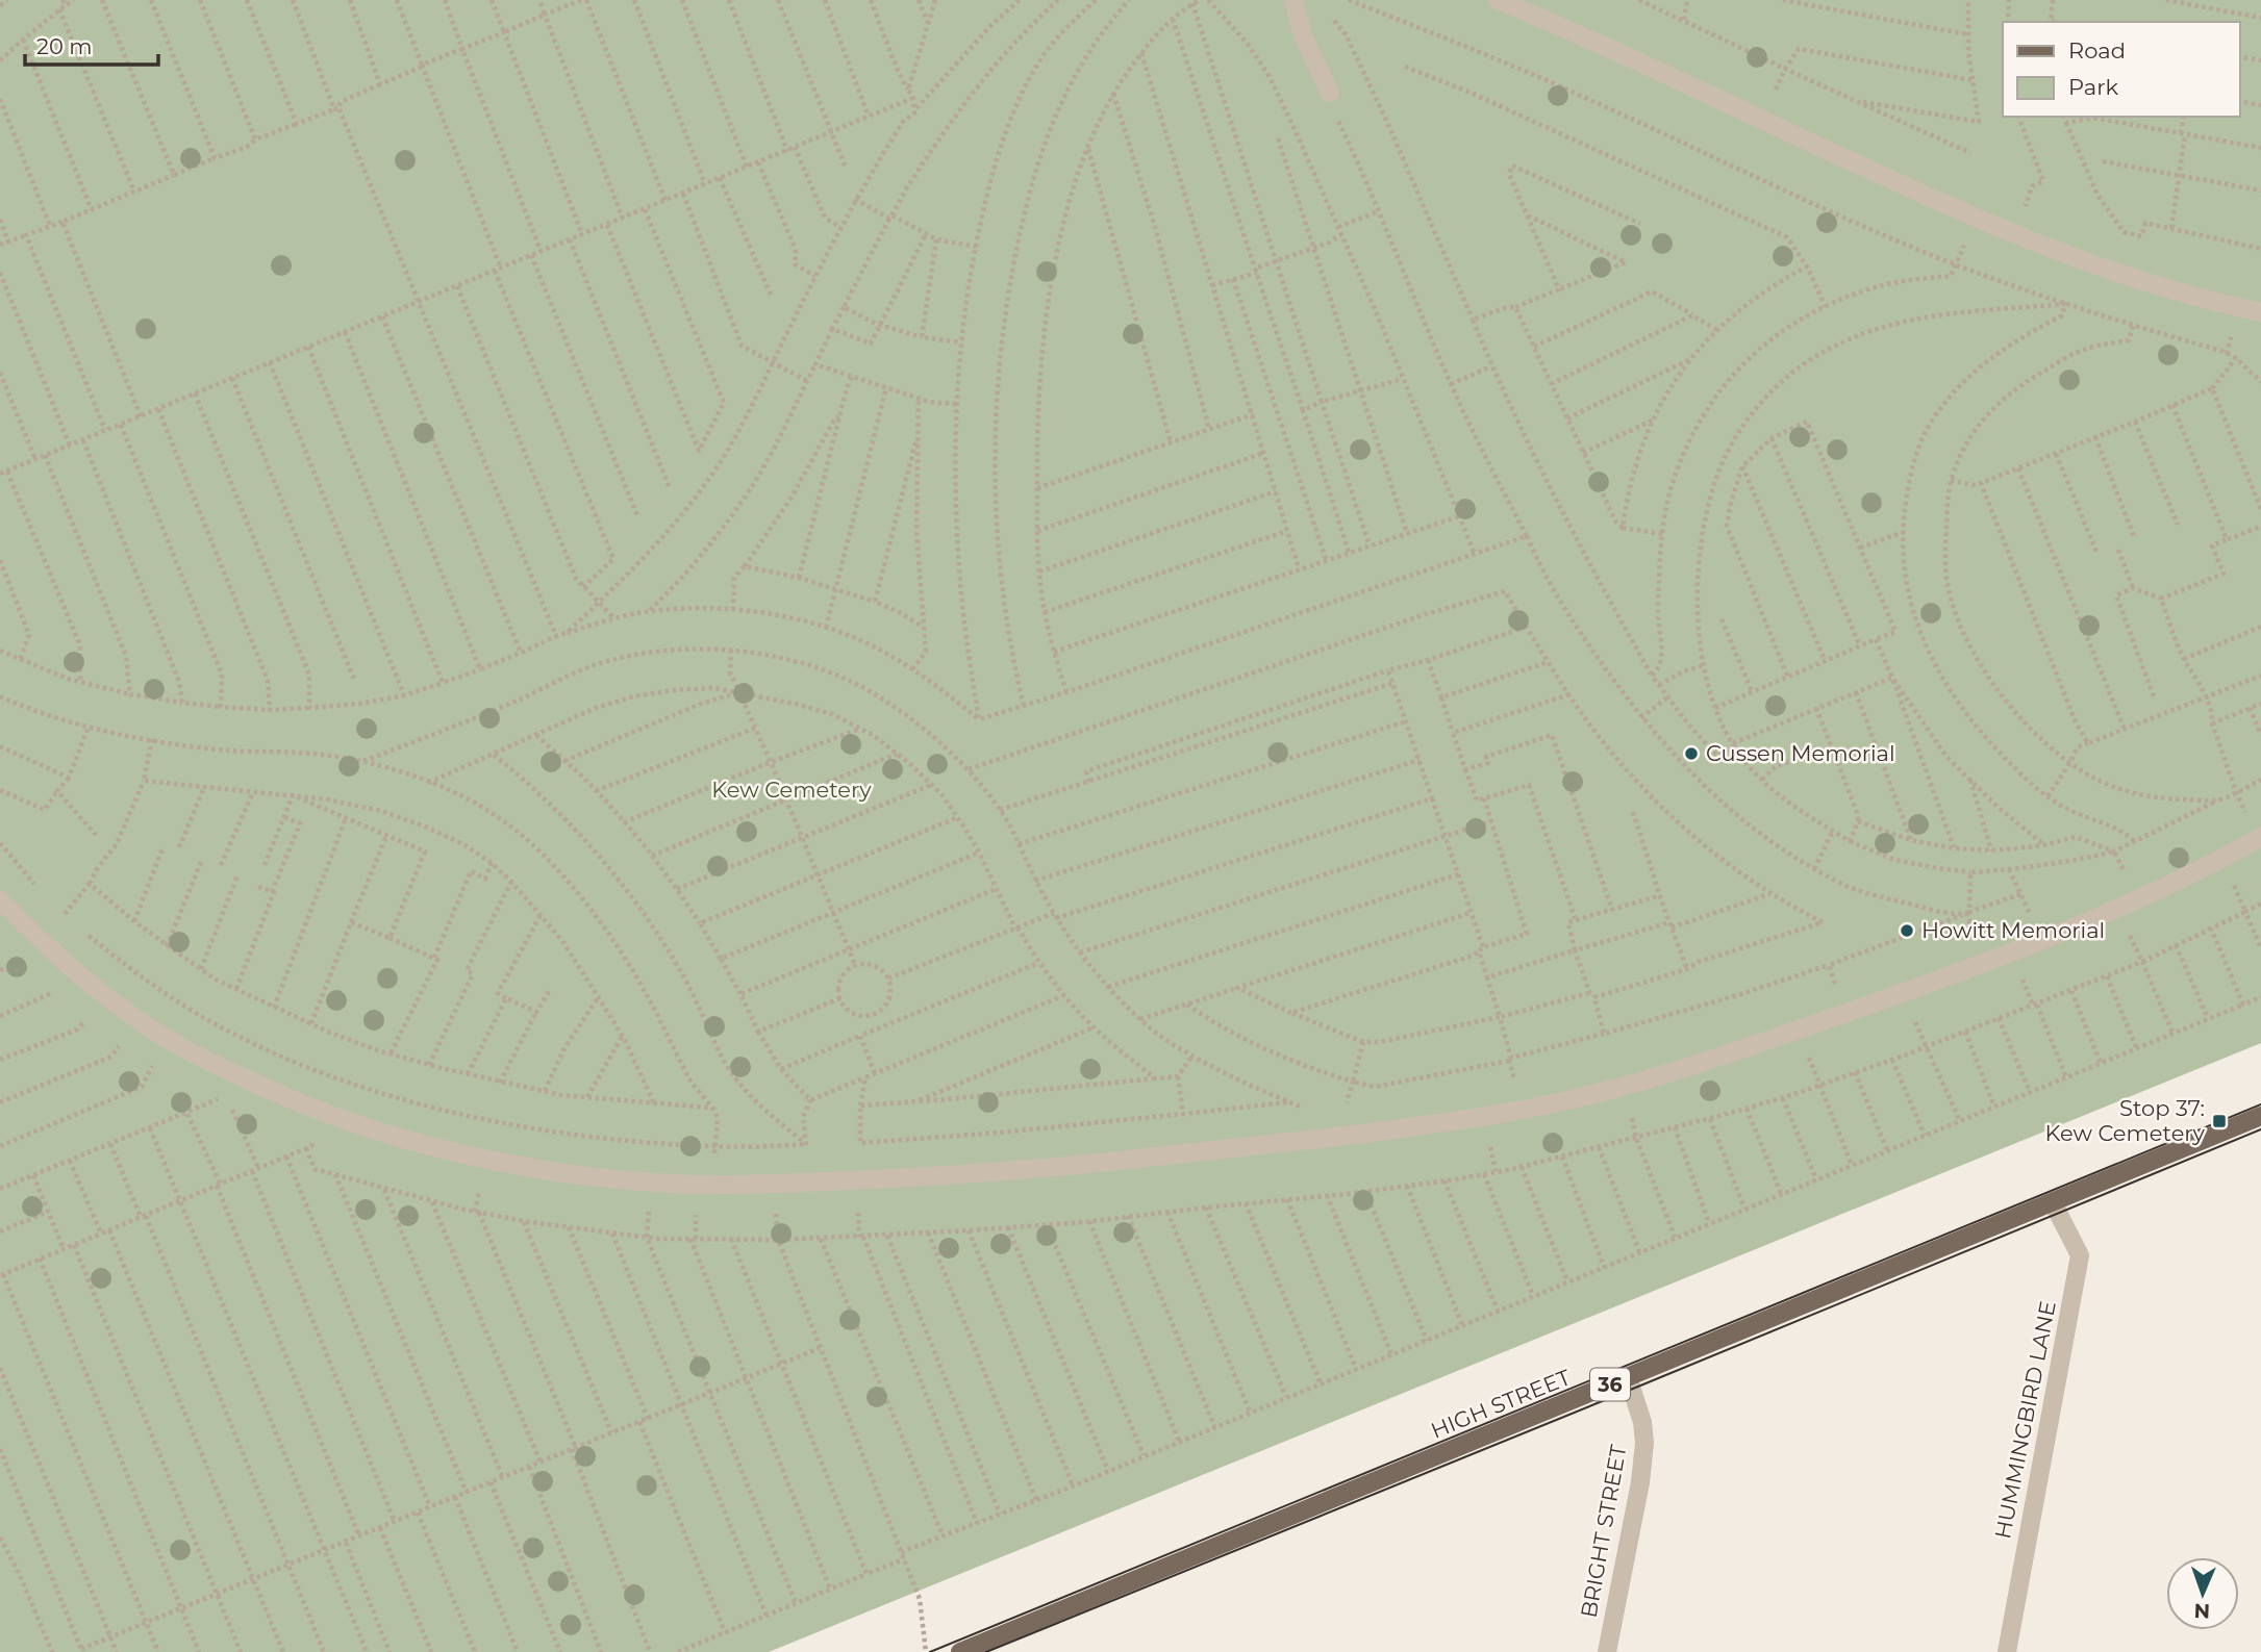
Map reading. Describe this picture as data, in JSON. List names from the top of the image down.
{
  "streets": {
    "main road": ["36", "HIGH STREET"],
    "street": ["HUMMINGBIRD LANE", "BRIGHT STREET"]
  },
  "crossings": [
    ["HIGH STREET", "HUMMINGBIRD LANE"],
    ["HIGH STREET", "BRIGHT STREET"]
  ],
  "parks": ["Kew Cemetery"],
  "places": {
    "other": ["Cussen Memorial", "Howitt Memorial"],
    "transit": ["Stop 37: Kew Cemetery"]
  },
  "legend": ["Road", "Park"],
  "scale_bar": "20 m",
  "north": "bottom"
}
